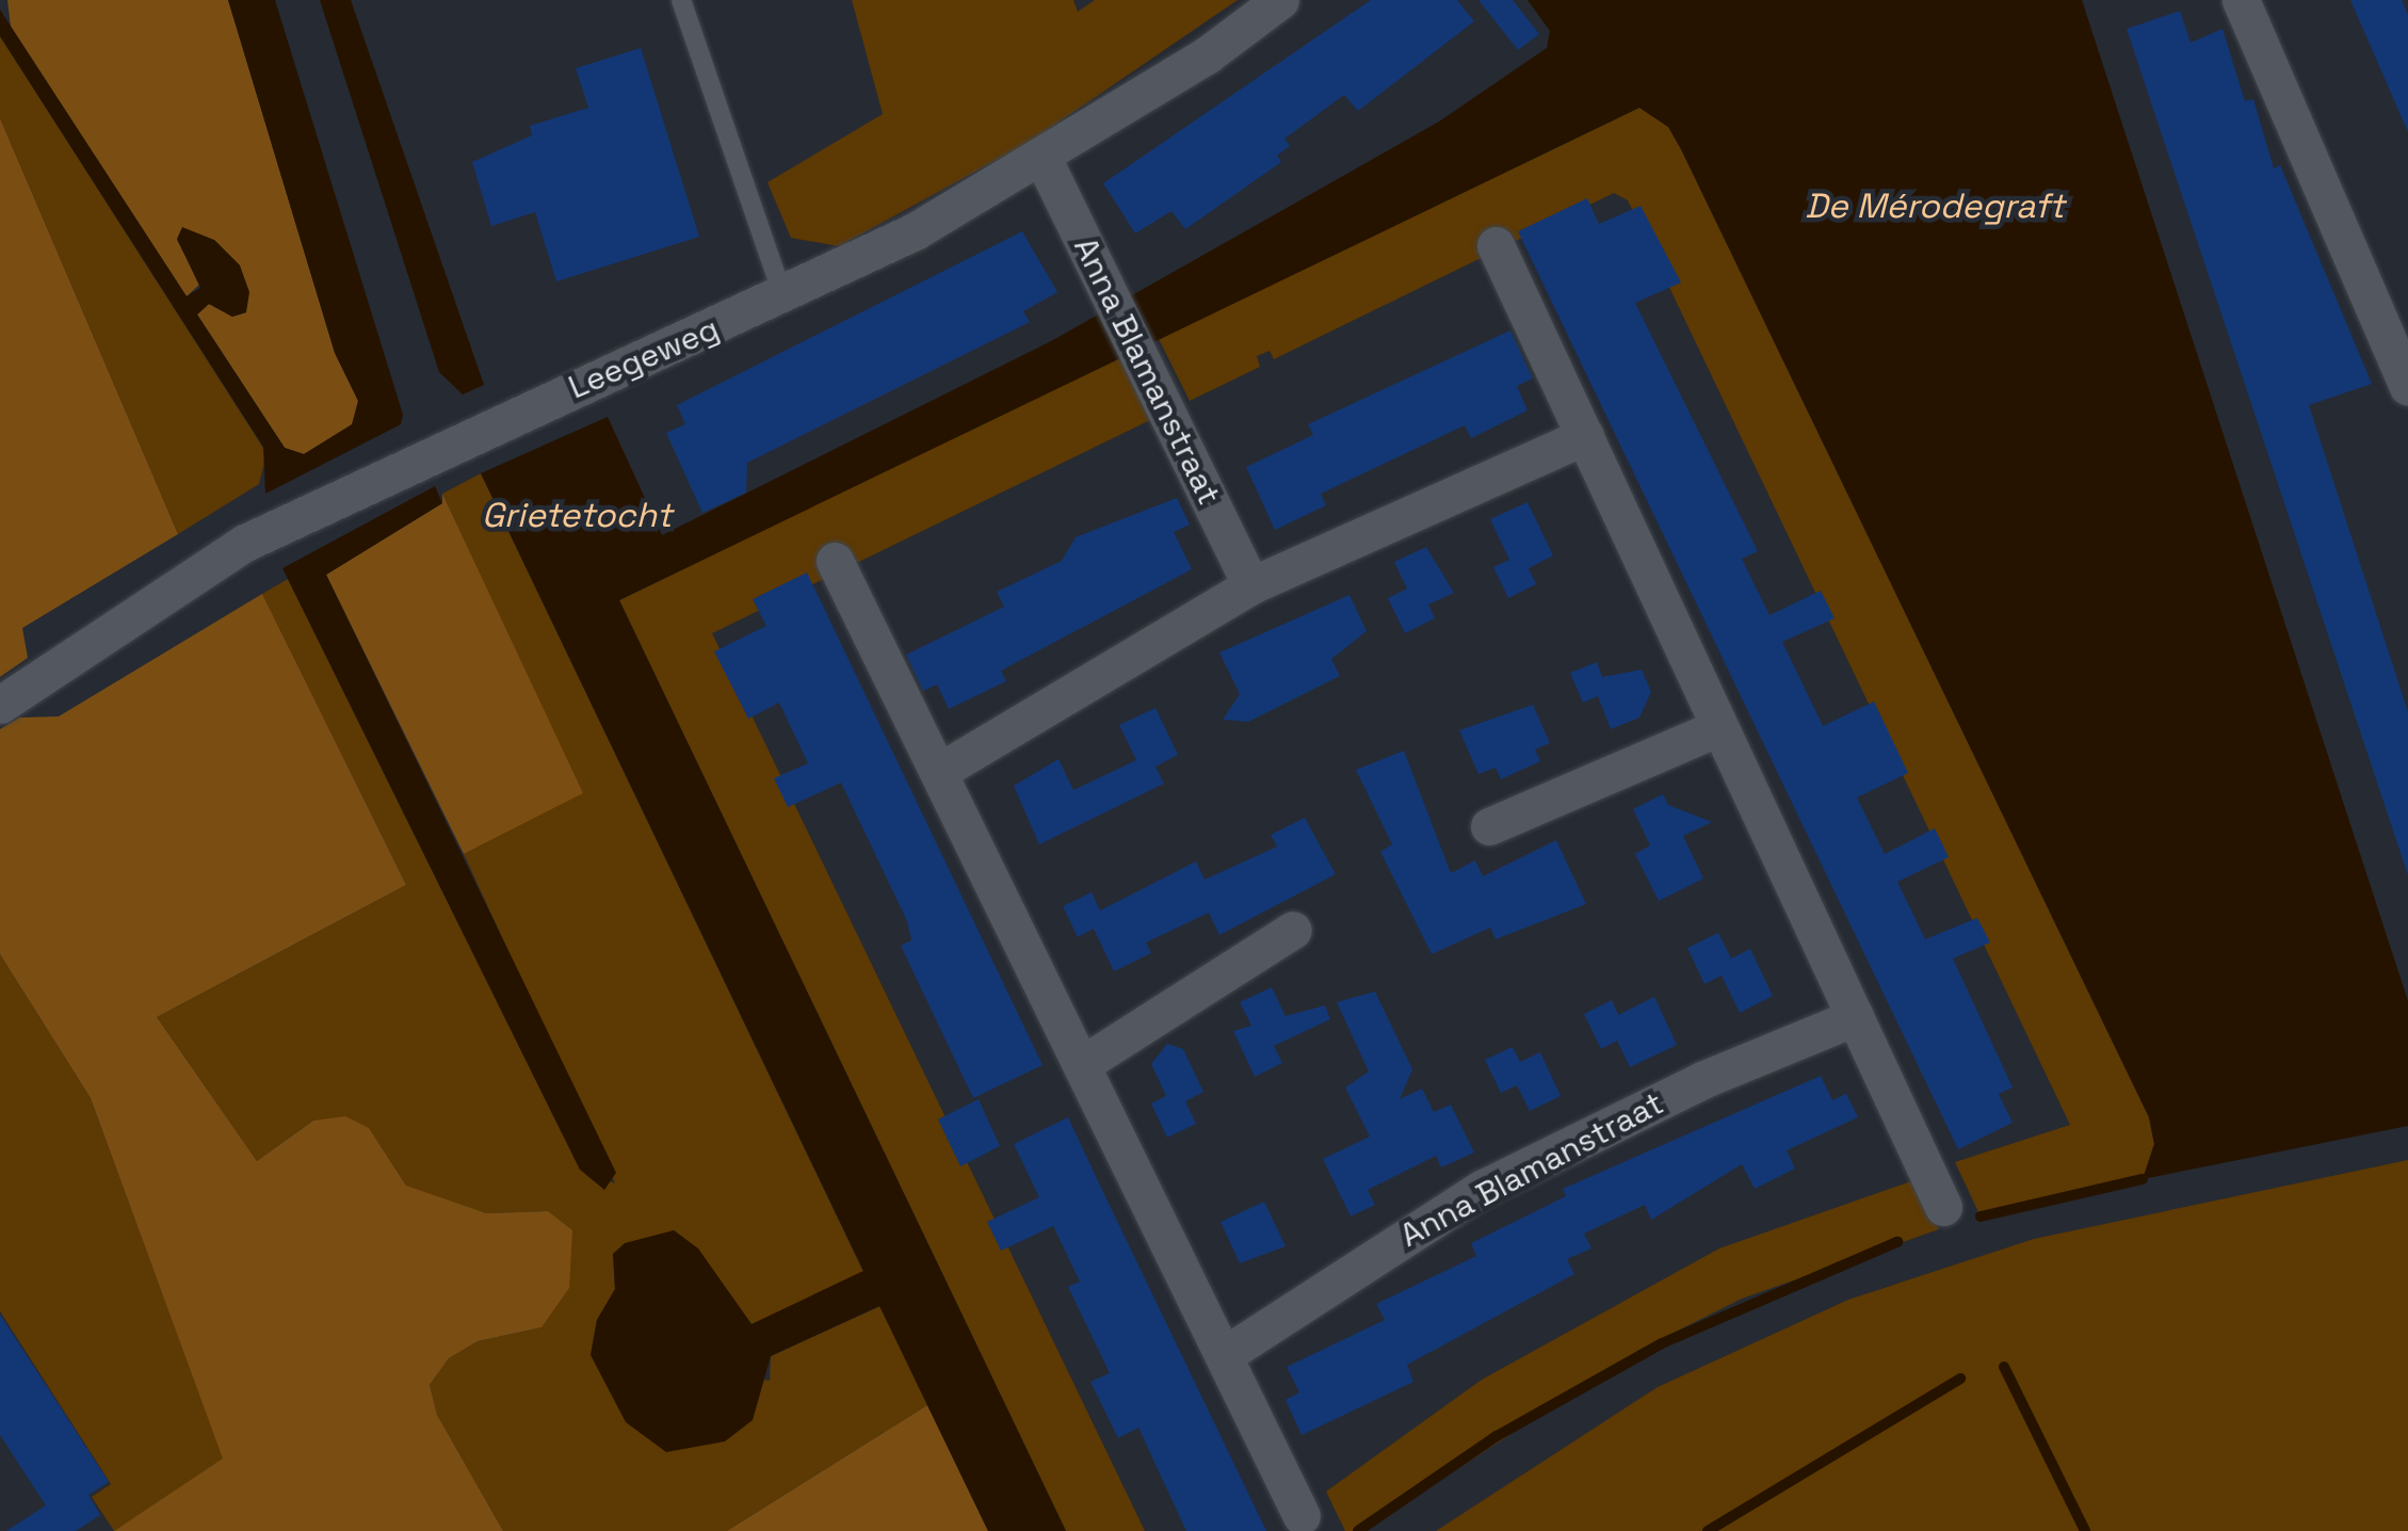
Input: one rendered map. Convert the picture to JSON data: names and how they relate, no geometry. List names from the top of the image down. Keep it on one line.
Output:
{"streets":{"street":["Leegeweg","Anna Blamanstraat"]},"crossings":[["Leegeweg","Anna Blamanstraat"]],"water":["De Mérodegraft","Grietetocht"]}
